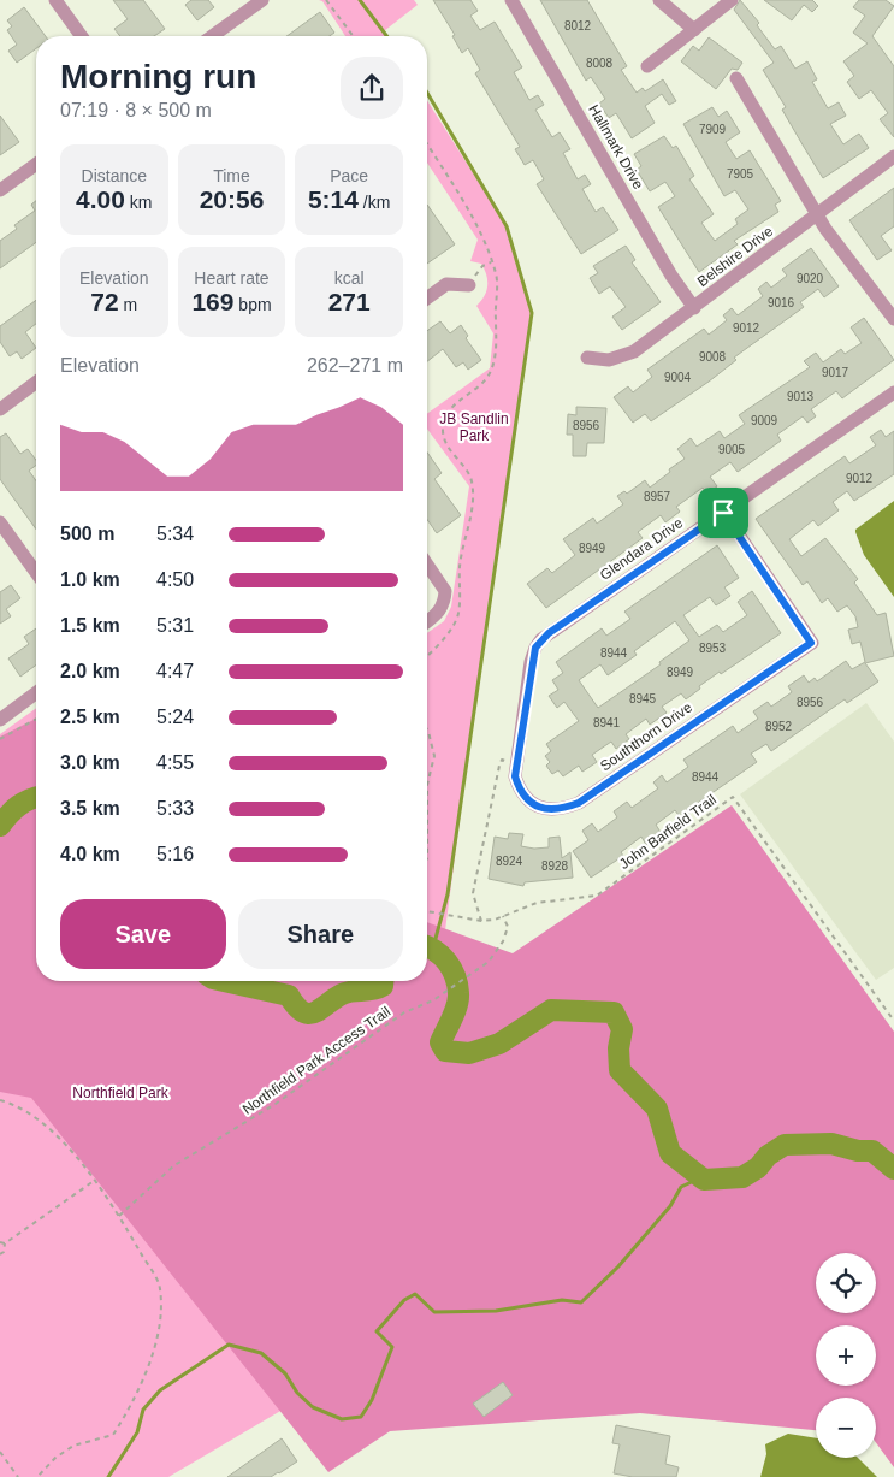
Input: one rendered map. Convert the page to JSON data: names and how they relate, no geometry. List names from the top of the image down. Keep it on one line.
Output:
{"streets":{"street":["Hallmark Drive","Belshire Drive","Glendara Drive","Souththorn Drive"],"path":["John Barfield Trail","Northfield Park Access Trail"]},"crossings":[["Hallmark Drive","Belshire Drive"],["Glendara Drive","Souththorn Drive"],["John Barfield Trail","Northfield Park Access Trail"]],"parks":["JB Sandlin Park","Northfield Park"],"house_numbers":["8012","8008","7909","7905","9020","9016","9012","9008","9017","9004","9013","9009","8956","9005","9012","8957","8949","8953","8944","8949","8945","8956","8941","8952","8944","8924","8928"],"page":{"heading":["Morning run","07:19 · 8 × 500 m"],"stats":[["Distance","4.00 km"],["Time","20:56"],["Pace","5:14 /km"],["Elevation","72 m"],["Heart rate","169 bpm"],["kcal","271"]],"chart":["Elevation","262–271 m"],"list":[{"name":"500 m","note":"5:34"},{"name":"1.0 km","note":"4:50"},{"name":"1.5 km","note":"5:31"},{"name":"2.0 km","note":"4:47"},{"name":"2.5 km","note":"5:24"},{"name":"3.0 km","note":"4:55"},{"name":"3.5 km","note":"5:33"},{"name":"4.0 km","note":"5:16"}],"buttons":["Save","Share"],"map_buttons":["+","−"]}}
